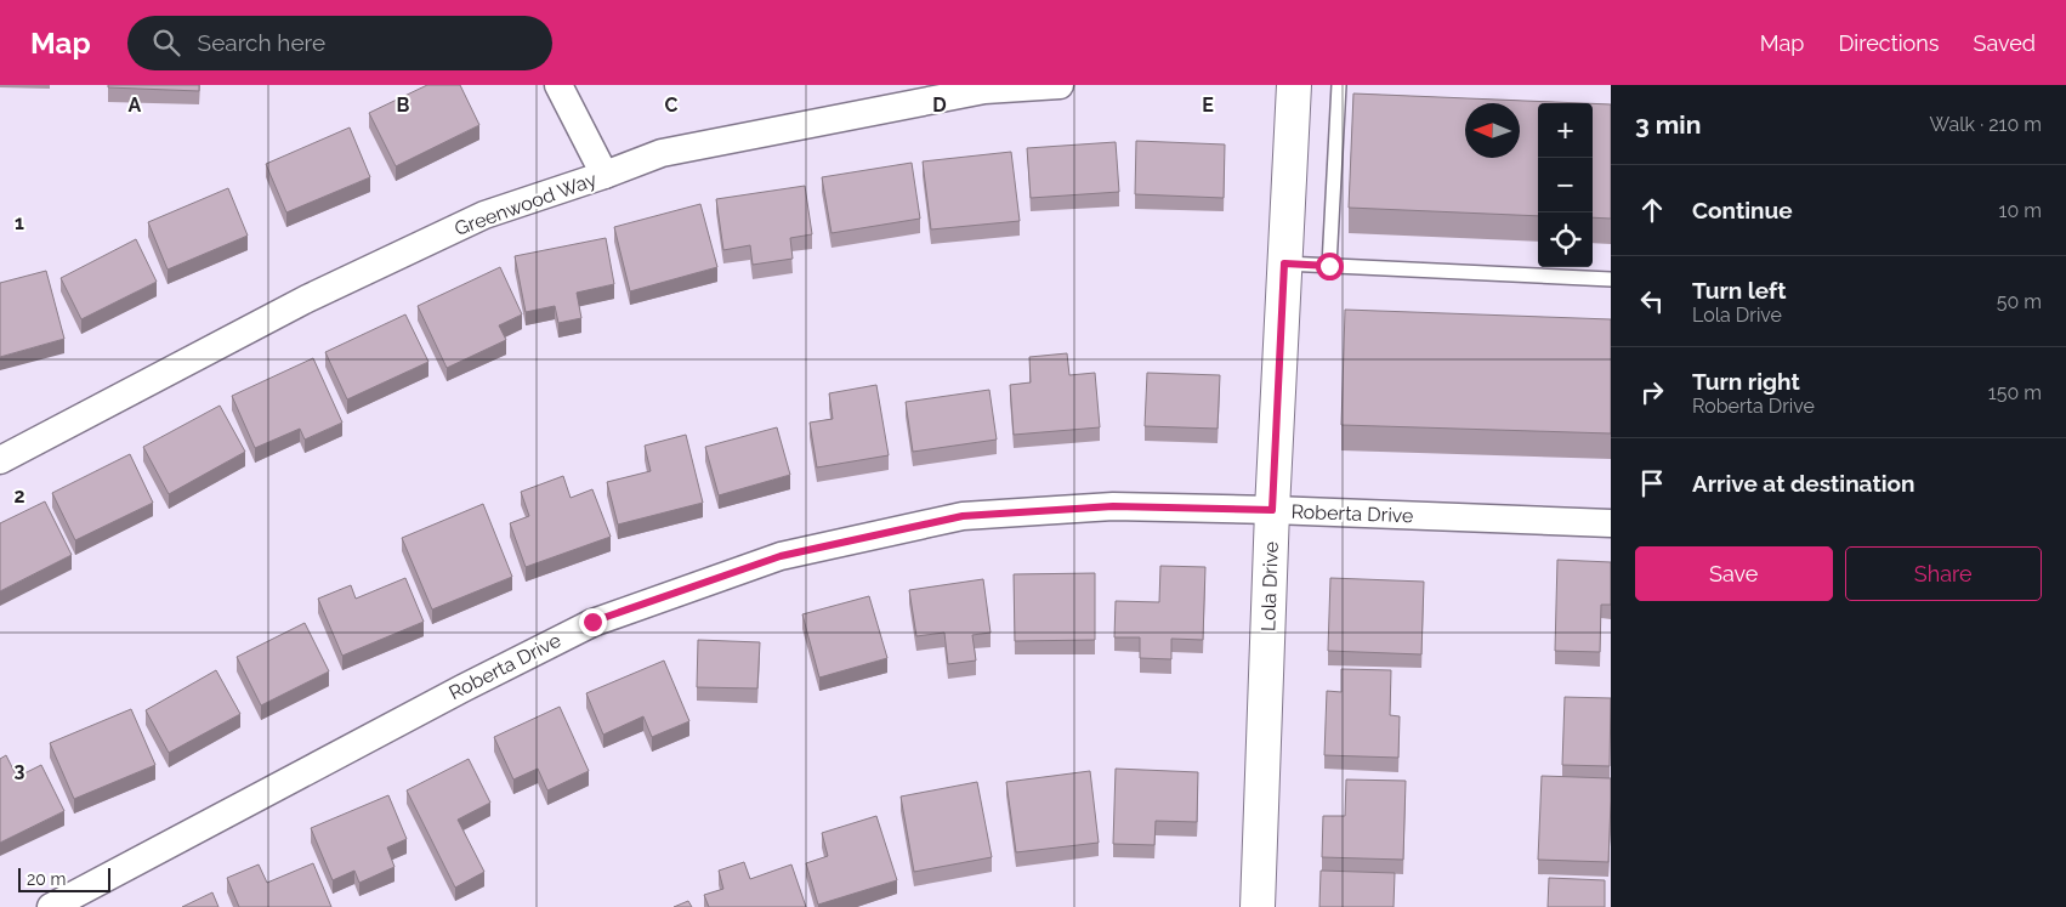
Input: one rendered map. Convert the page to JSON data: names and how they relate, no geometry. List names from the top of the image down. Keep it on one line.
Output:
{"streets":{"street":["Greenwood Way","Roberta Drive","Lola Drive"]},"crossings":[["Roberta Drive","Lola Drive"]],"scale_bar":"20 m","north":"left","page":{"header":"Map","search":"Search here","nav":["Map","Directions","Saved"],"heading":["3 min","Walk · 210 m"],"map_buttons":["+","−"],"list":[["Continue","10 m"],["Turn left","Lola Drive","50 m"],["Turn right","Roberta Drive","150 m"],"Arrive at destination"],"buttons":["Save","Share"],"scale":"20 m"},"grid":{"columns":["A","B","C","D","E"],"rows":["1","2","3"]}}
